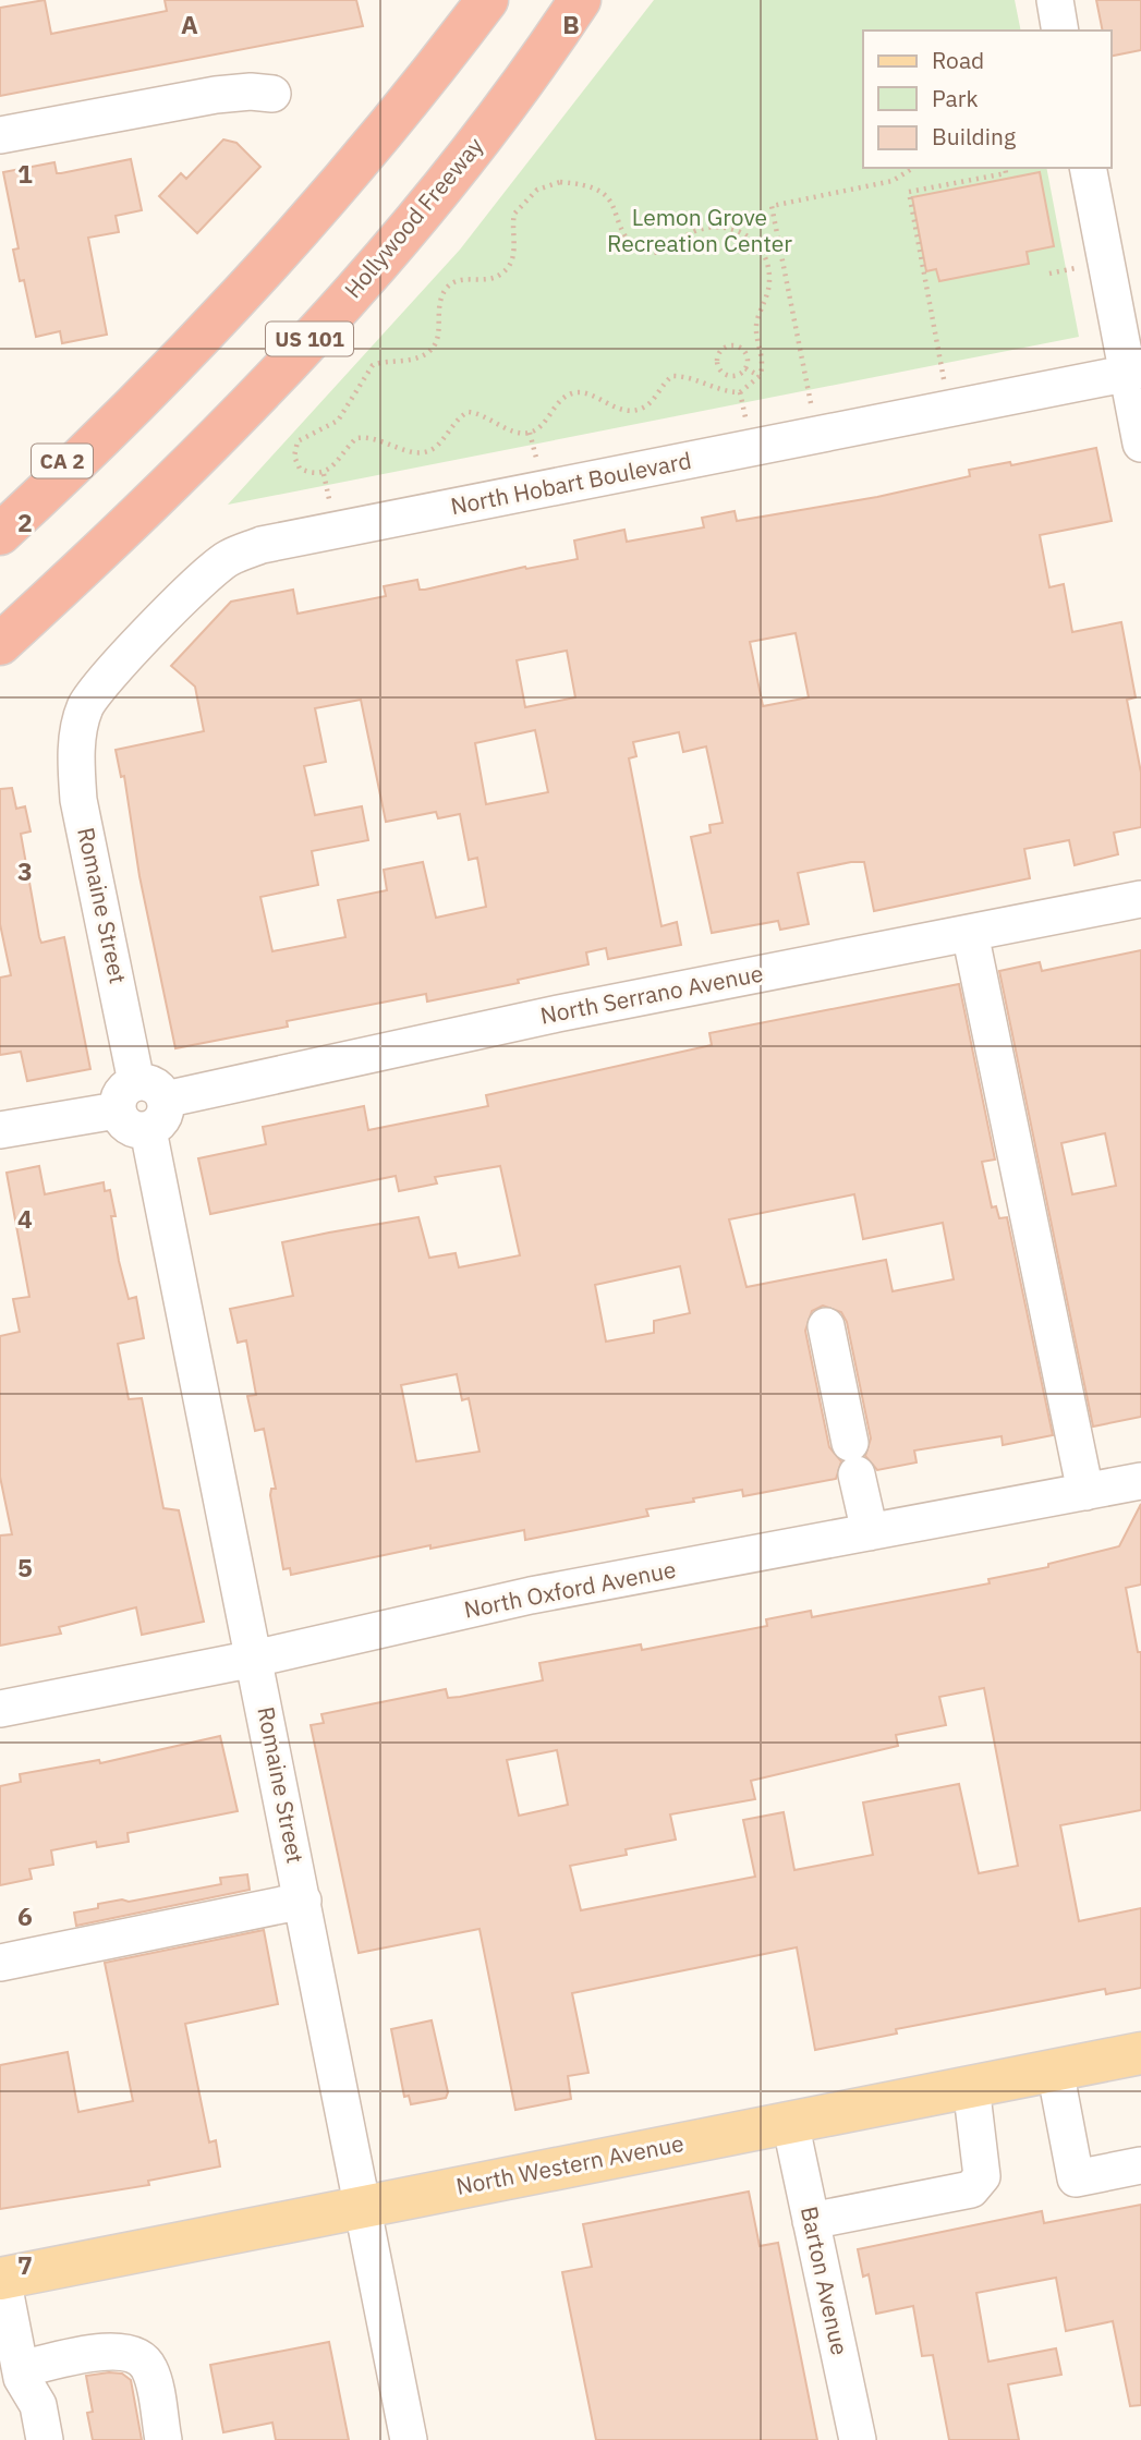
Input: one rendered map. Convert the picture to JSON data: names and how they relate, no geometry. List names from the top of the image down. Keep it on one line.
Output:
{"streets":{"highway":["Hollywood Freeway","US 101","CA 2"],"main road":["North Western Avenue"],"street":["North Hobart Boulevard","Romaine Street","North Serrano Avenue","North Oxford Avenue","Barton Avenue"]},"crossings":[["North Hobart Boulevard","Romaine Street"],["Romaine Street","North Serrano Avenue"],["Romaine Street","North Oxford Avenue"],["Romaine Street","North Western Avenue"],["North Western Avenue","Barton Avenue"]],"parks":["Lemon Grove Recreation Center"],"legend":["Road","Park","Building"],"grid":{"columns":["A","B"],"rows":["1","2","3","4","5","6","7"]}}
